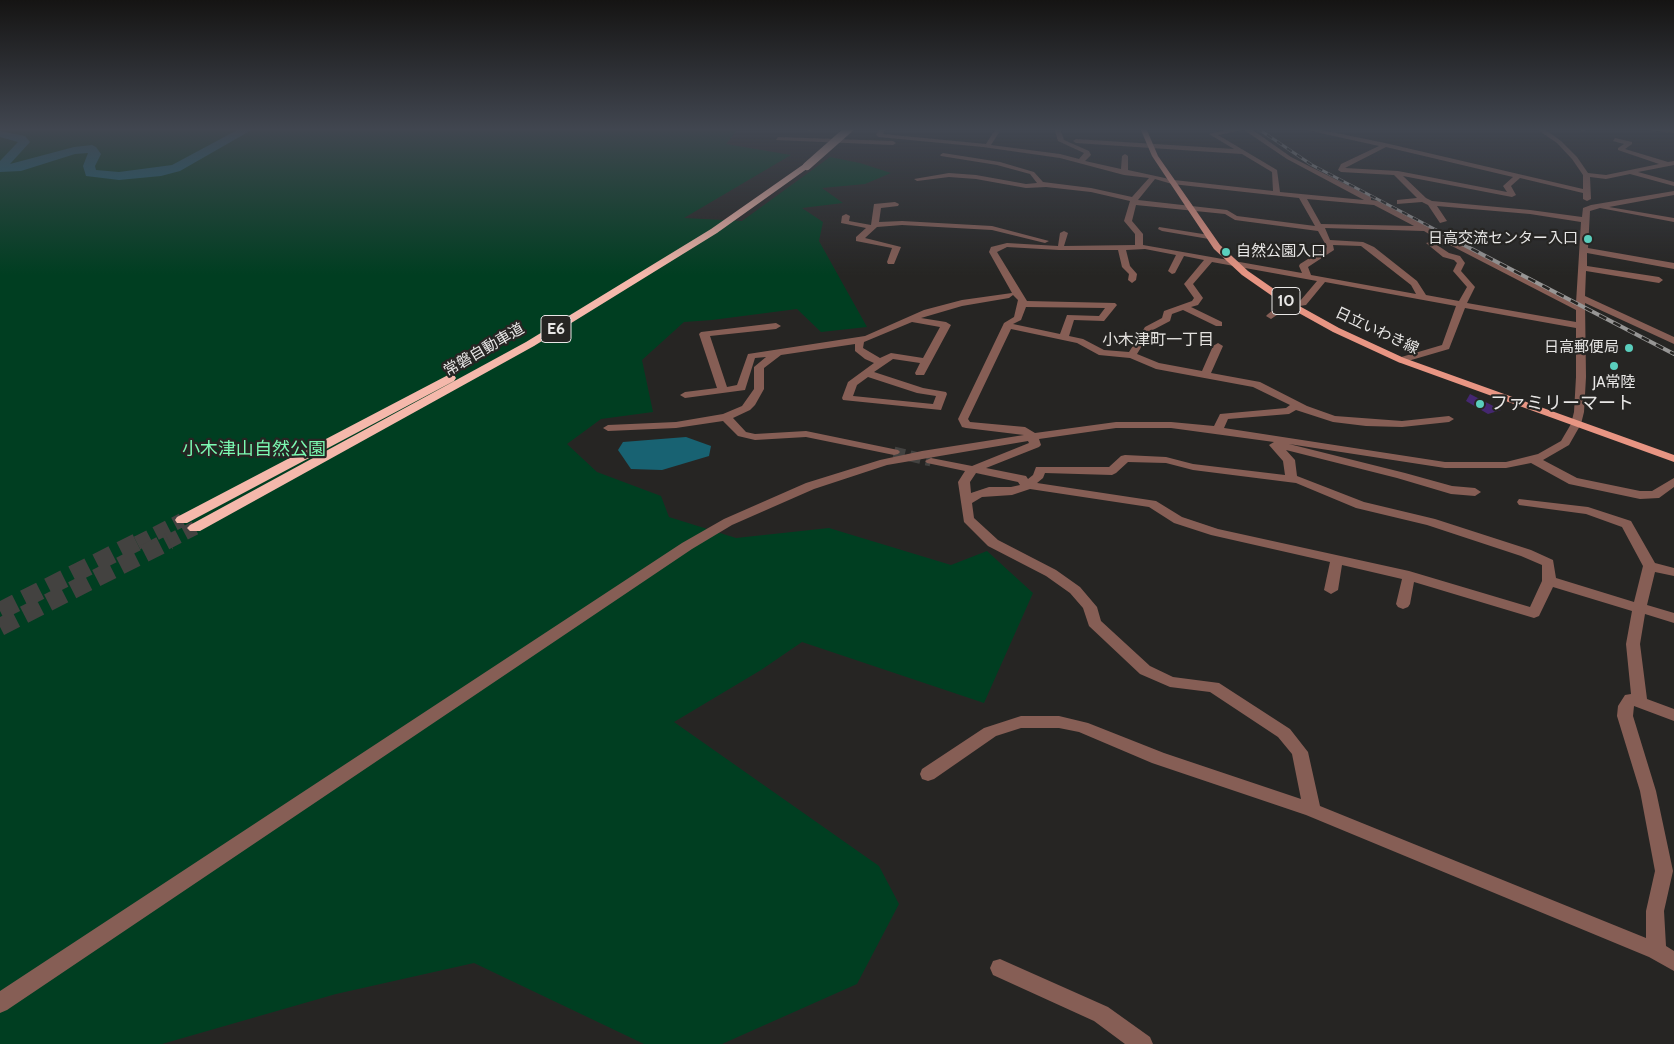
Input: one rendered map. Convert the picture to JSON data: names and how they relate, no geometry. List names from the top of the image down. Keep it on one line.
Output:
{"streets":{"highway":["E6","常磐自動車道"],"main road":["10","日立いわき線"]},"districts":["小木津町一丁目"],"parks":["小木津山自然公園"],"places":["日高交流センター入口","自然公園入口","日高郵便局","JA常陸","ファミリーマート"]}
